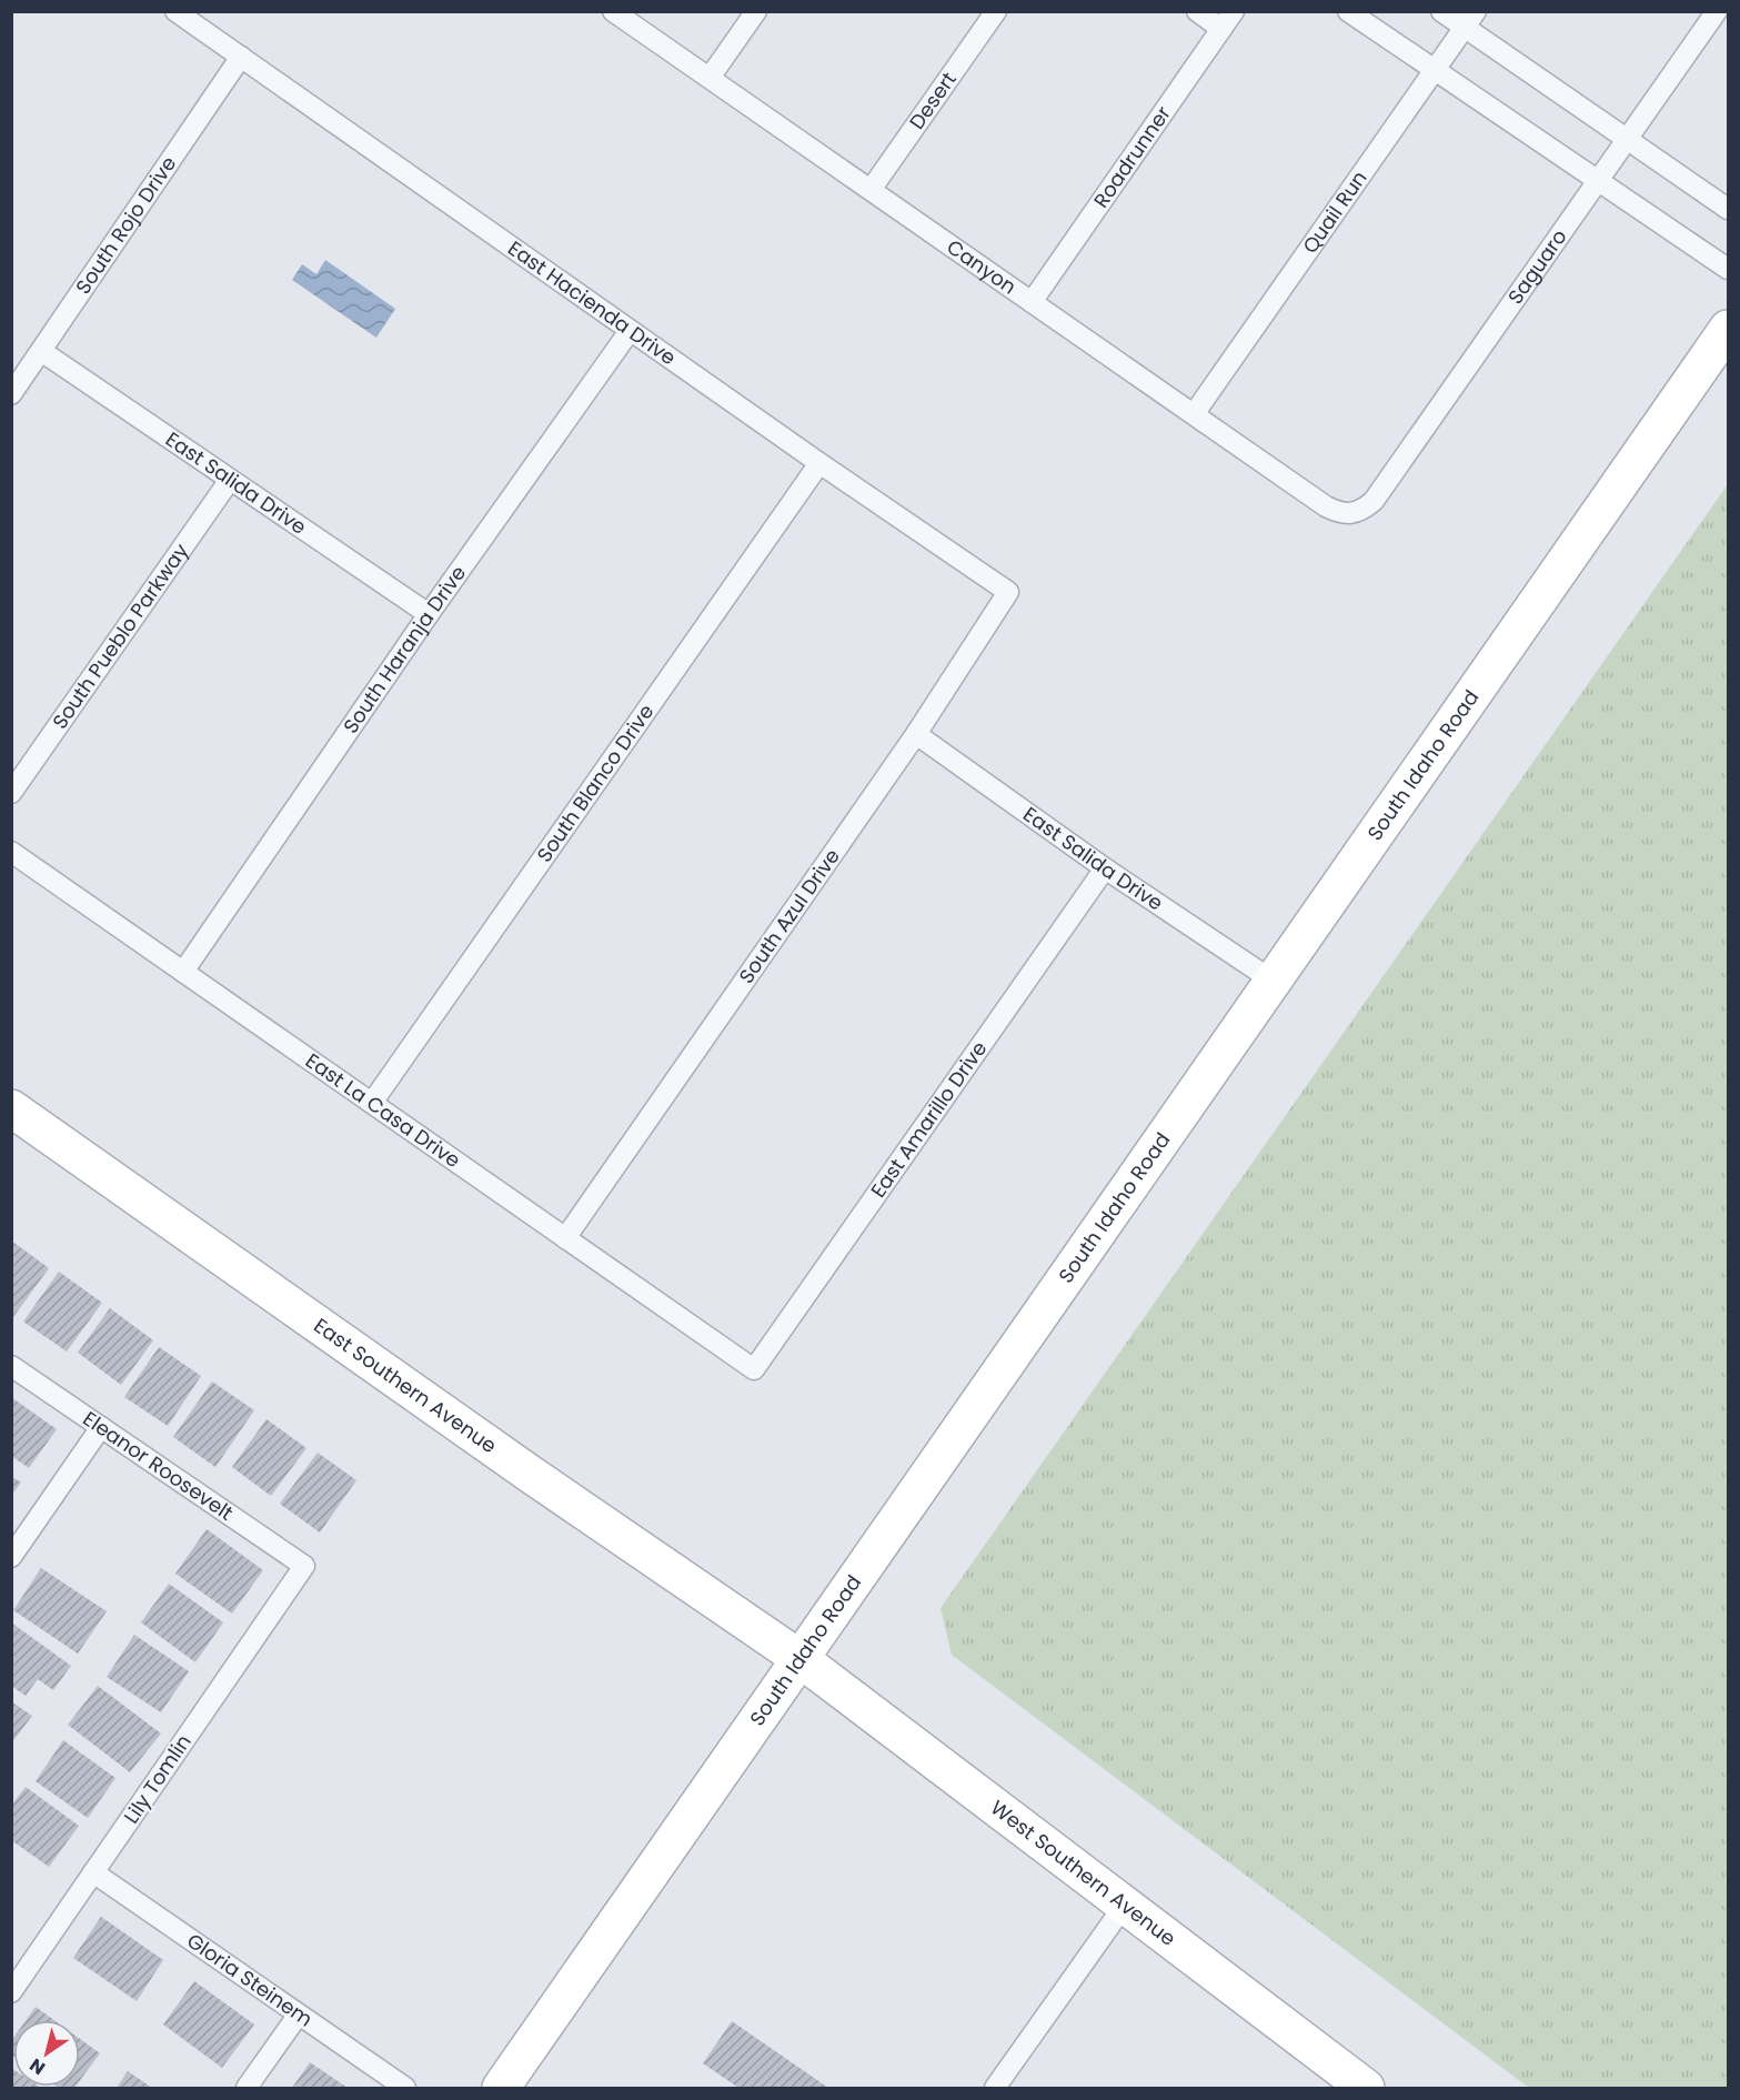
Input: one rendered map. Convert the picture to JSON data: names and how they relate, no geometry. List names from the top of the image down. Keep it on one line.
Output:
{"streets":{"main road":["South Idaho Road","East Southern Avenue","West Southern Avenue"],"lane":["Desert","Roadrunner","Quail Run","South Rojo Drive","Canyon","Saguaro","East Hacienda Drive","East Salida Drive","South Pueblo Parkway","South Haranja Drive","South Blanco Drive","South Azul Drive","East La Casa Drive","East Amarillo Drive","Eleanor Roosevelt","Lily Tomlin","Gloria Steinem"]},"crossings":[["Desert","Canyon"],["Roadrunner","Canyon"],["Quail Run","Canyon"],["South Rojo Drive","East Hacienda Drive"],["South Rojo Drive","East Salida Drive"],["Canyon","Saguaro"],["East Hacienda Drive","South Haranja Drive"],["East Hacienda Drive","South Blanco Drive"],["East Hacienda Drive","South Azul Drive"],["East Salida Drive","South Pueblo Parkway"],["East Salida Drive","South Haranja Drive"],["East Salida Drive","South Idaho Road"],["East Salida Drive","South Azul Drive"],["East Salida Drive","East Amarillo Drive"],["South Haranja Drive","East La Casa Drive"],["South Idaho Road","East Southern Avenue"],["South Idaho Road","West Southern Avenue"],["South Blanco Drive","East La Casa Drive"],["South Azul Drive","East La Casa Drive"],["East La Casa Drive","East Amarillo Drive"],["East Southern Avenue","West Southern Avenue"],["Eleanor Roosevelt","Lily Tomlin"],["Lily Tomlin","Gloria Steinem"]],"north":"bottom left"}
